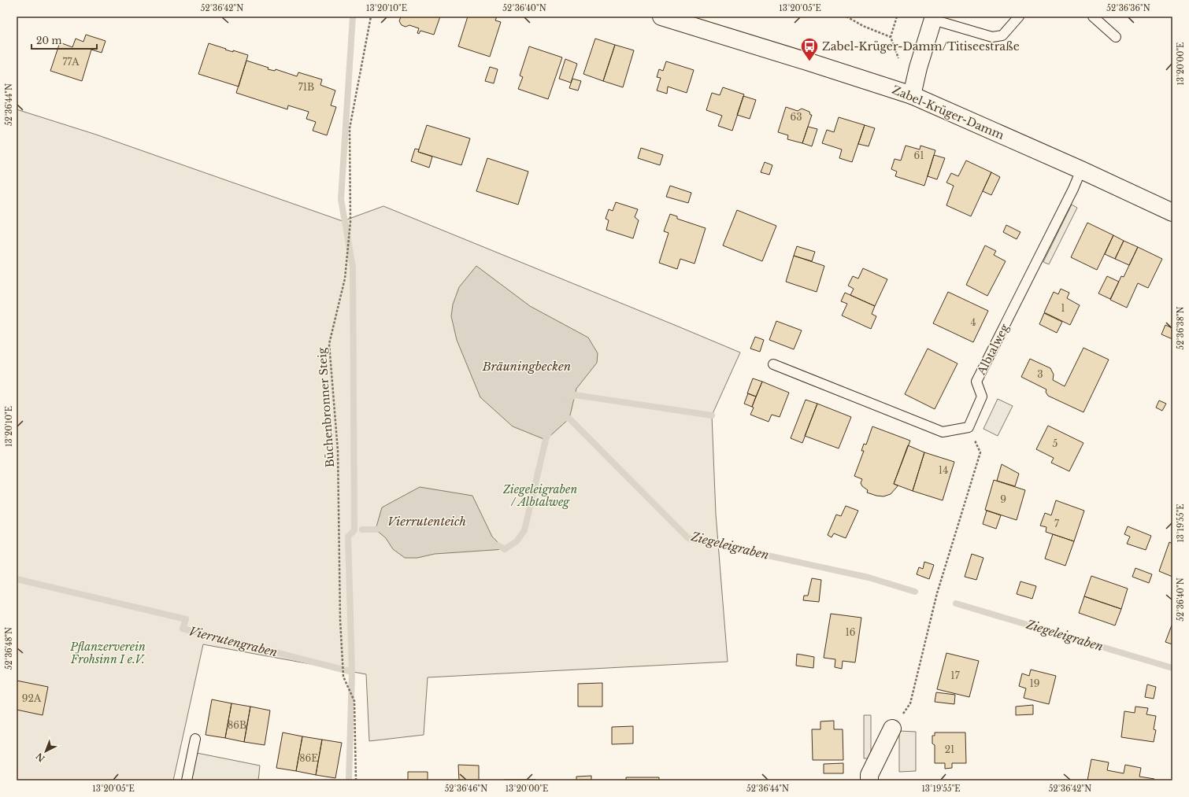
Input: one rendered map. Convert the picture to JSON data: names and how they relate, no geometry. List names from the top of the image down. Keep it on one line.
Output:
{"streets":{"street":["Zabel-Krüger-Damm"],"lane":["Albtalweg"],"path":["Büchenbronner Steig"]},"crossings":[["Zabel-Krüger-Damm","Albtalweg"]],"water":["Bräuningbecken","Vierrutenteich","Ziegeleigraben","Vierrutengraben"],"parks":["Ziegeleigraben / Albtalweg","Pflanzerverein Frohsinn I e.V."],"places":{"bus stop":["Zabel-Krüger-Damm/Titiseestraße"]},"house_numbers":["77A","71B","63","61","1","4","3","5","14","9","7","16","17","19","92A","86B","21","86E"],"scale_bar":"20 m","north":"bottom left","coordinates":["52°36'42\"N","13°20'10\"E","52°36'40\"N","13°20'05\"E","52°36'36\"N","13°20'00\"E","52°36'44\"N","52°36'38\"N","13°19'55\"E","52°36'48\"N","52°36'46\"N"]}
